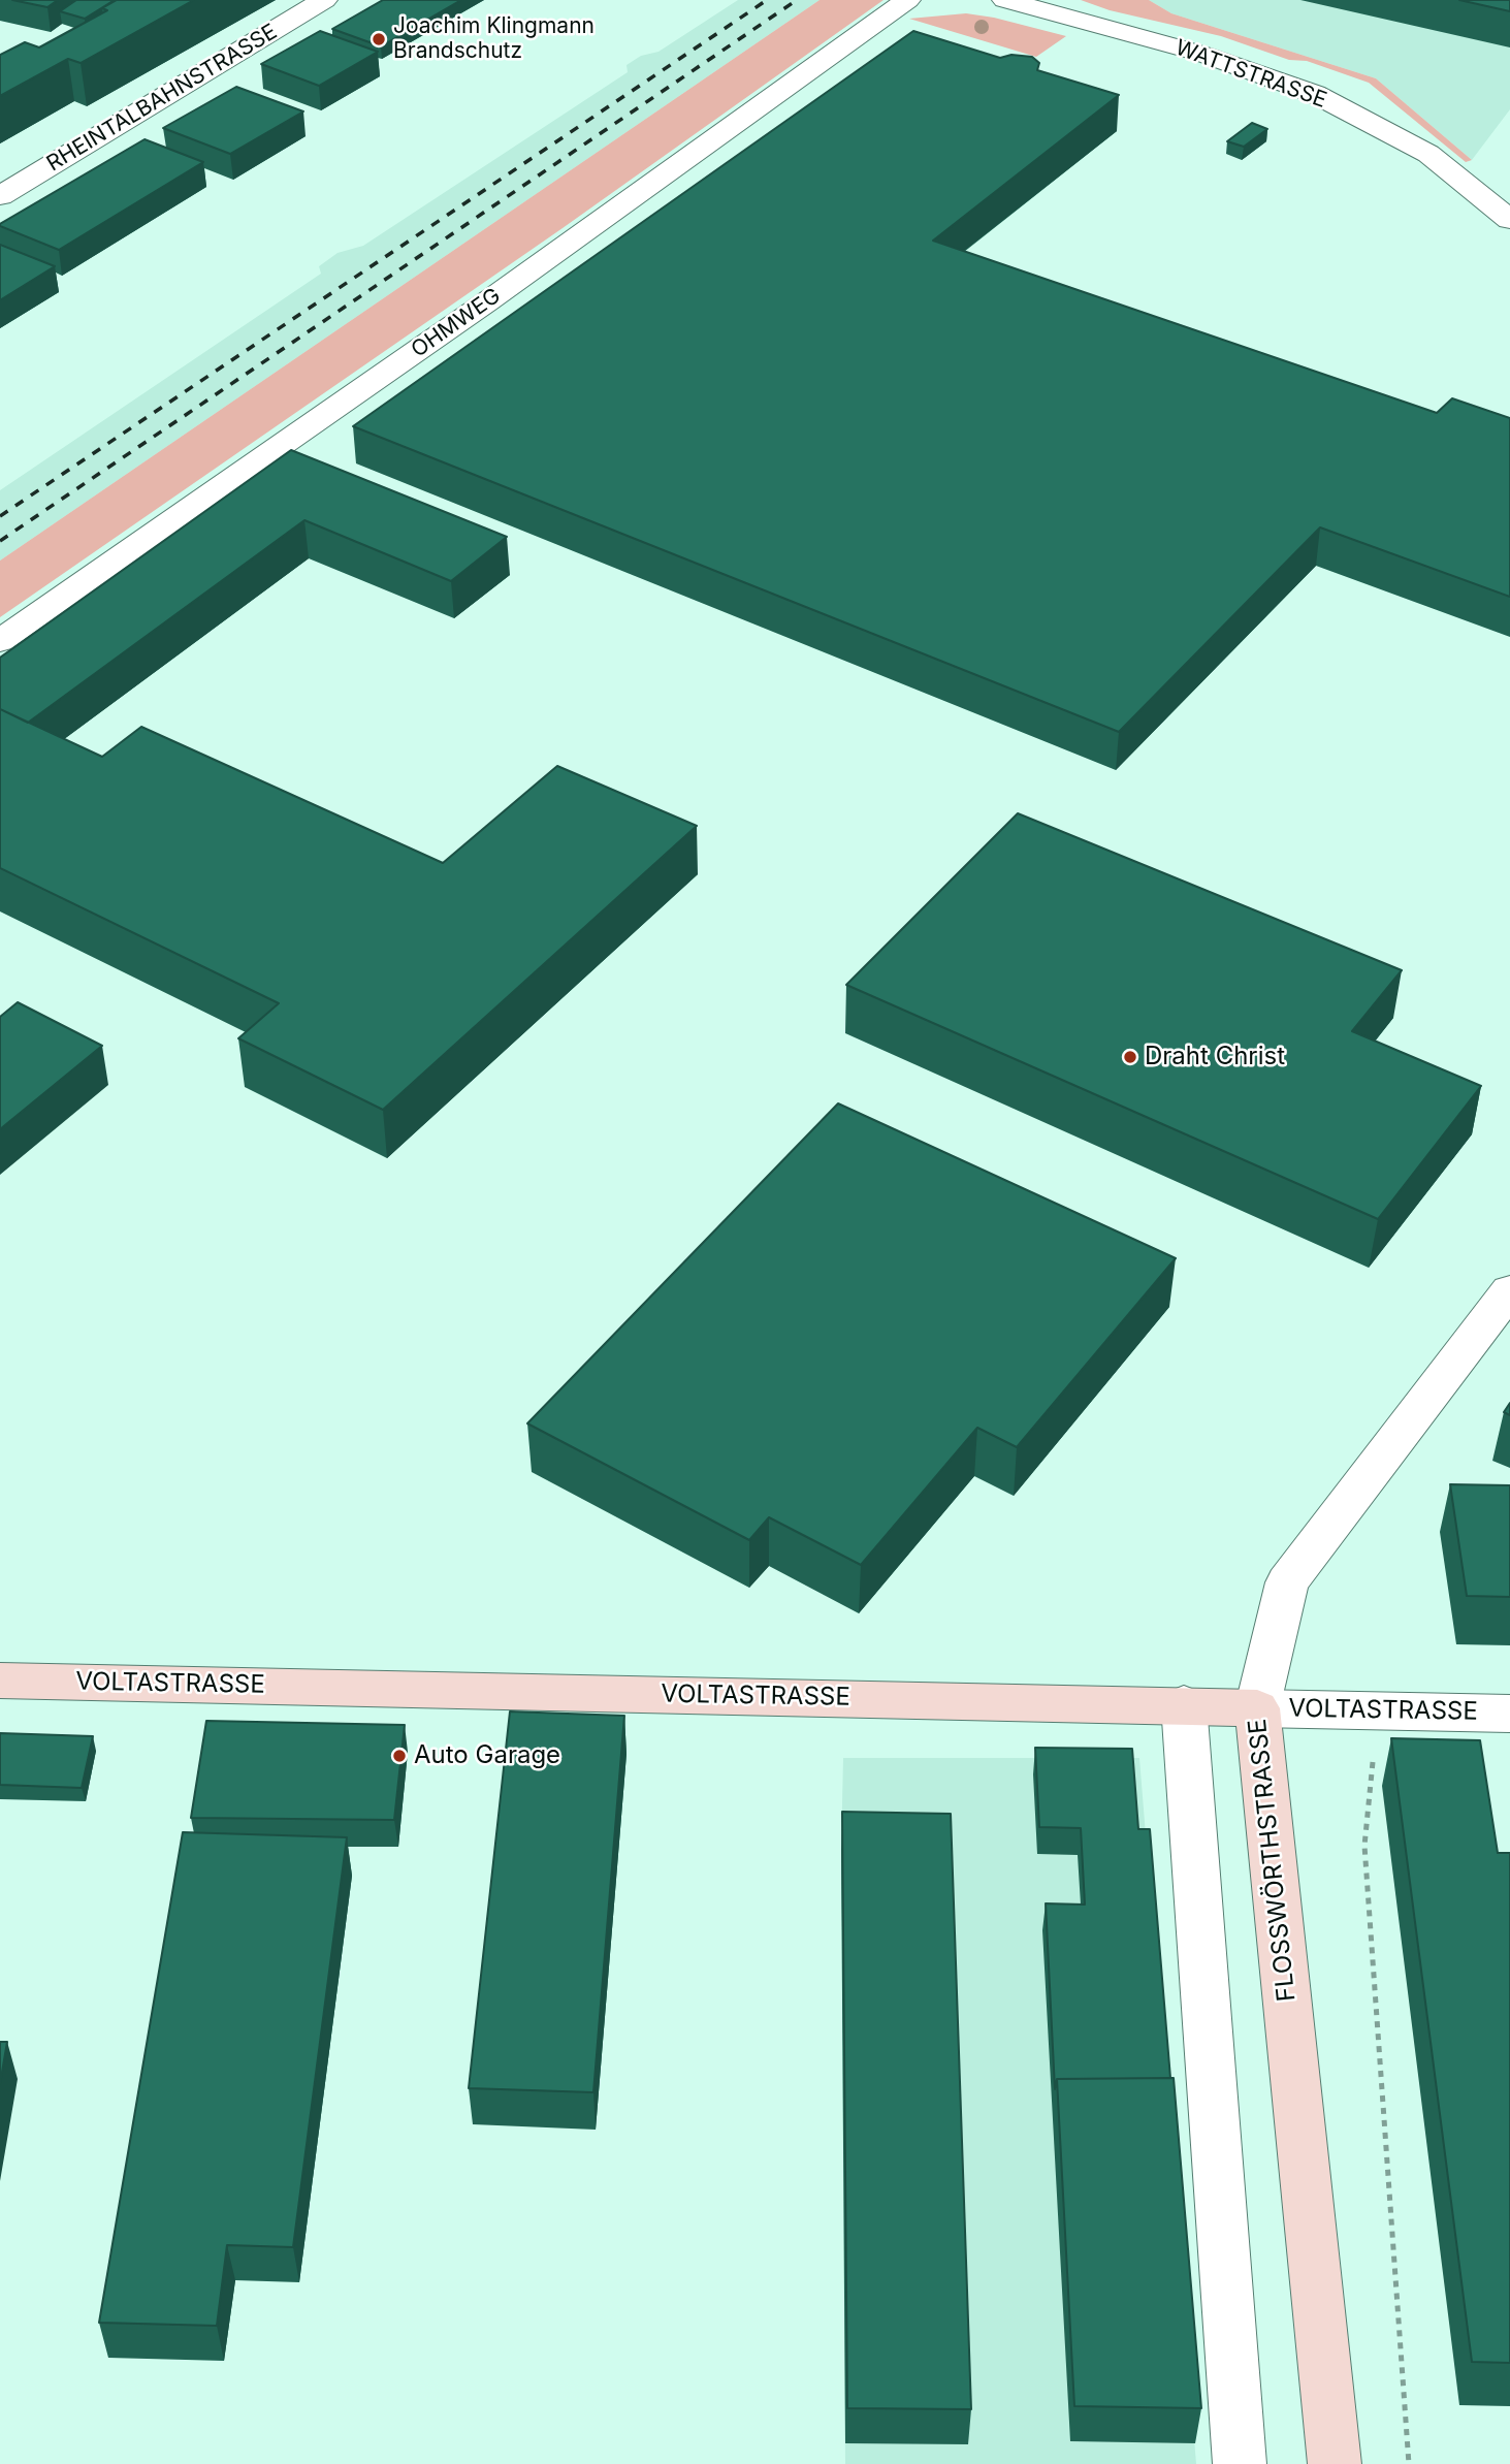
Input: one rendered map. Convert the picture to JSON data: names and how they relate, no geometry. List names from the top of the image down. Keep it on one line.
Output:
{"streets":{"main road":["VOLTASTRASSE","FLOSSWÖRTHSTRASSE"],"street":["WATTSTRASSE","RHEINTALBAHNSTRASSE","OHMWEG"]},"crossings":[["VOLTASTRASSE","FLOSSWÖRTHSTRASSE"]],"places":["Joachim Klingmann Brandschutz","Draht Christ","Auto Garage"]}
